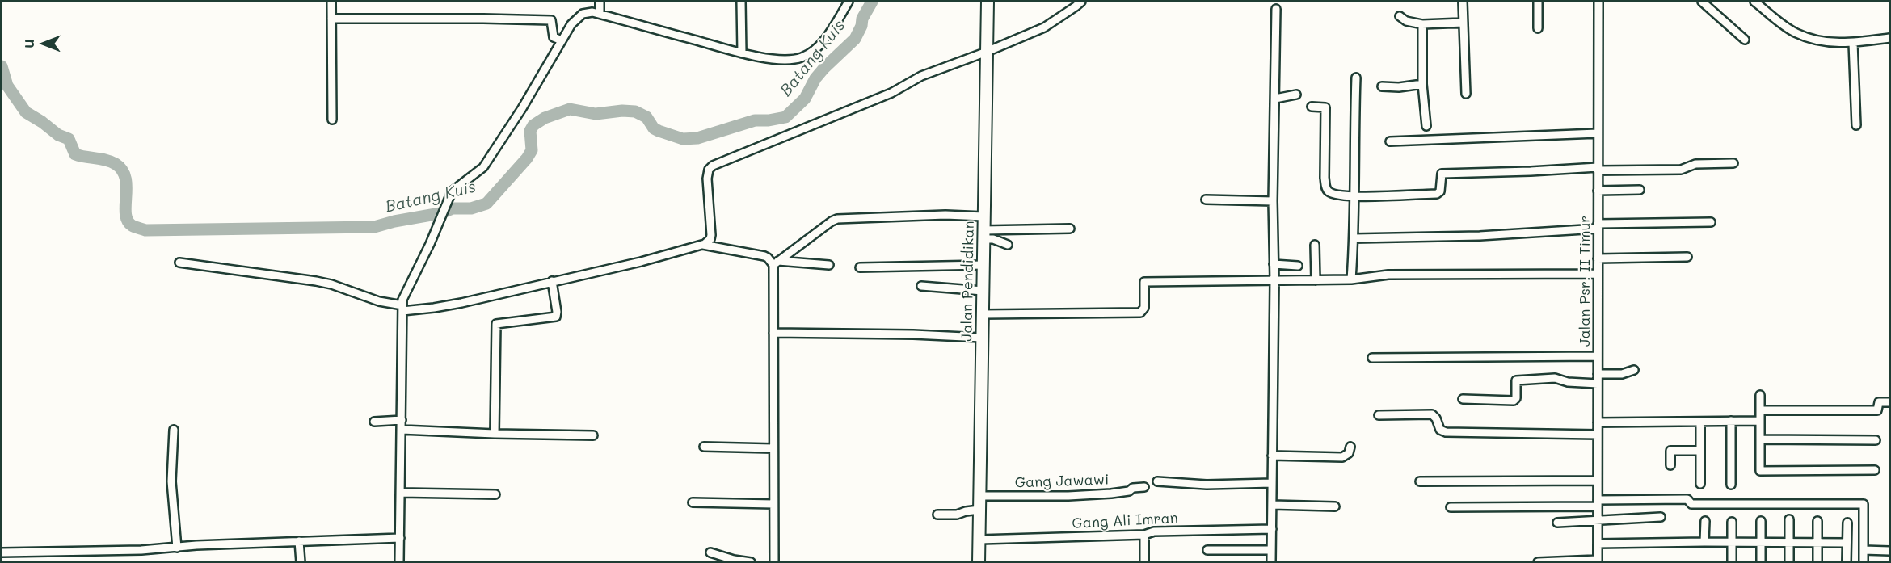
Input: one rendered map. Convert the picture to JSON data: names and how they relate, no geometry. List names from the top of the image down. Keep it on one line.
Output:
{"streets":{"main road":["Jalan Pendidikan"],"street":["Jalan Psr. II Timur","Gang Jawawi","Gang Ali Imran"]},"crossings":[["Jalan Pendidikan","Gang Jawawi"],["Jalan Pendidikan","Gang Ali Imran"]],"water":["Batang Kuis"],"north":"left"}
